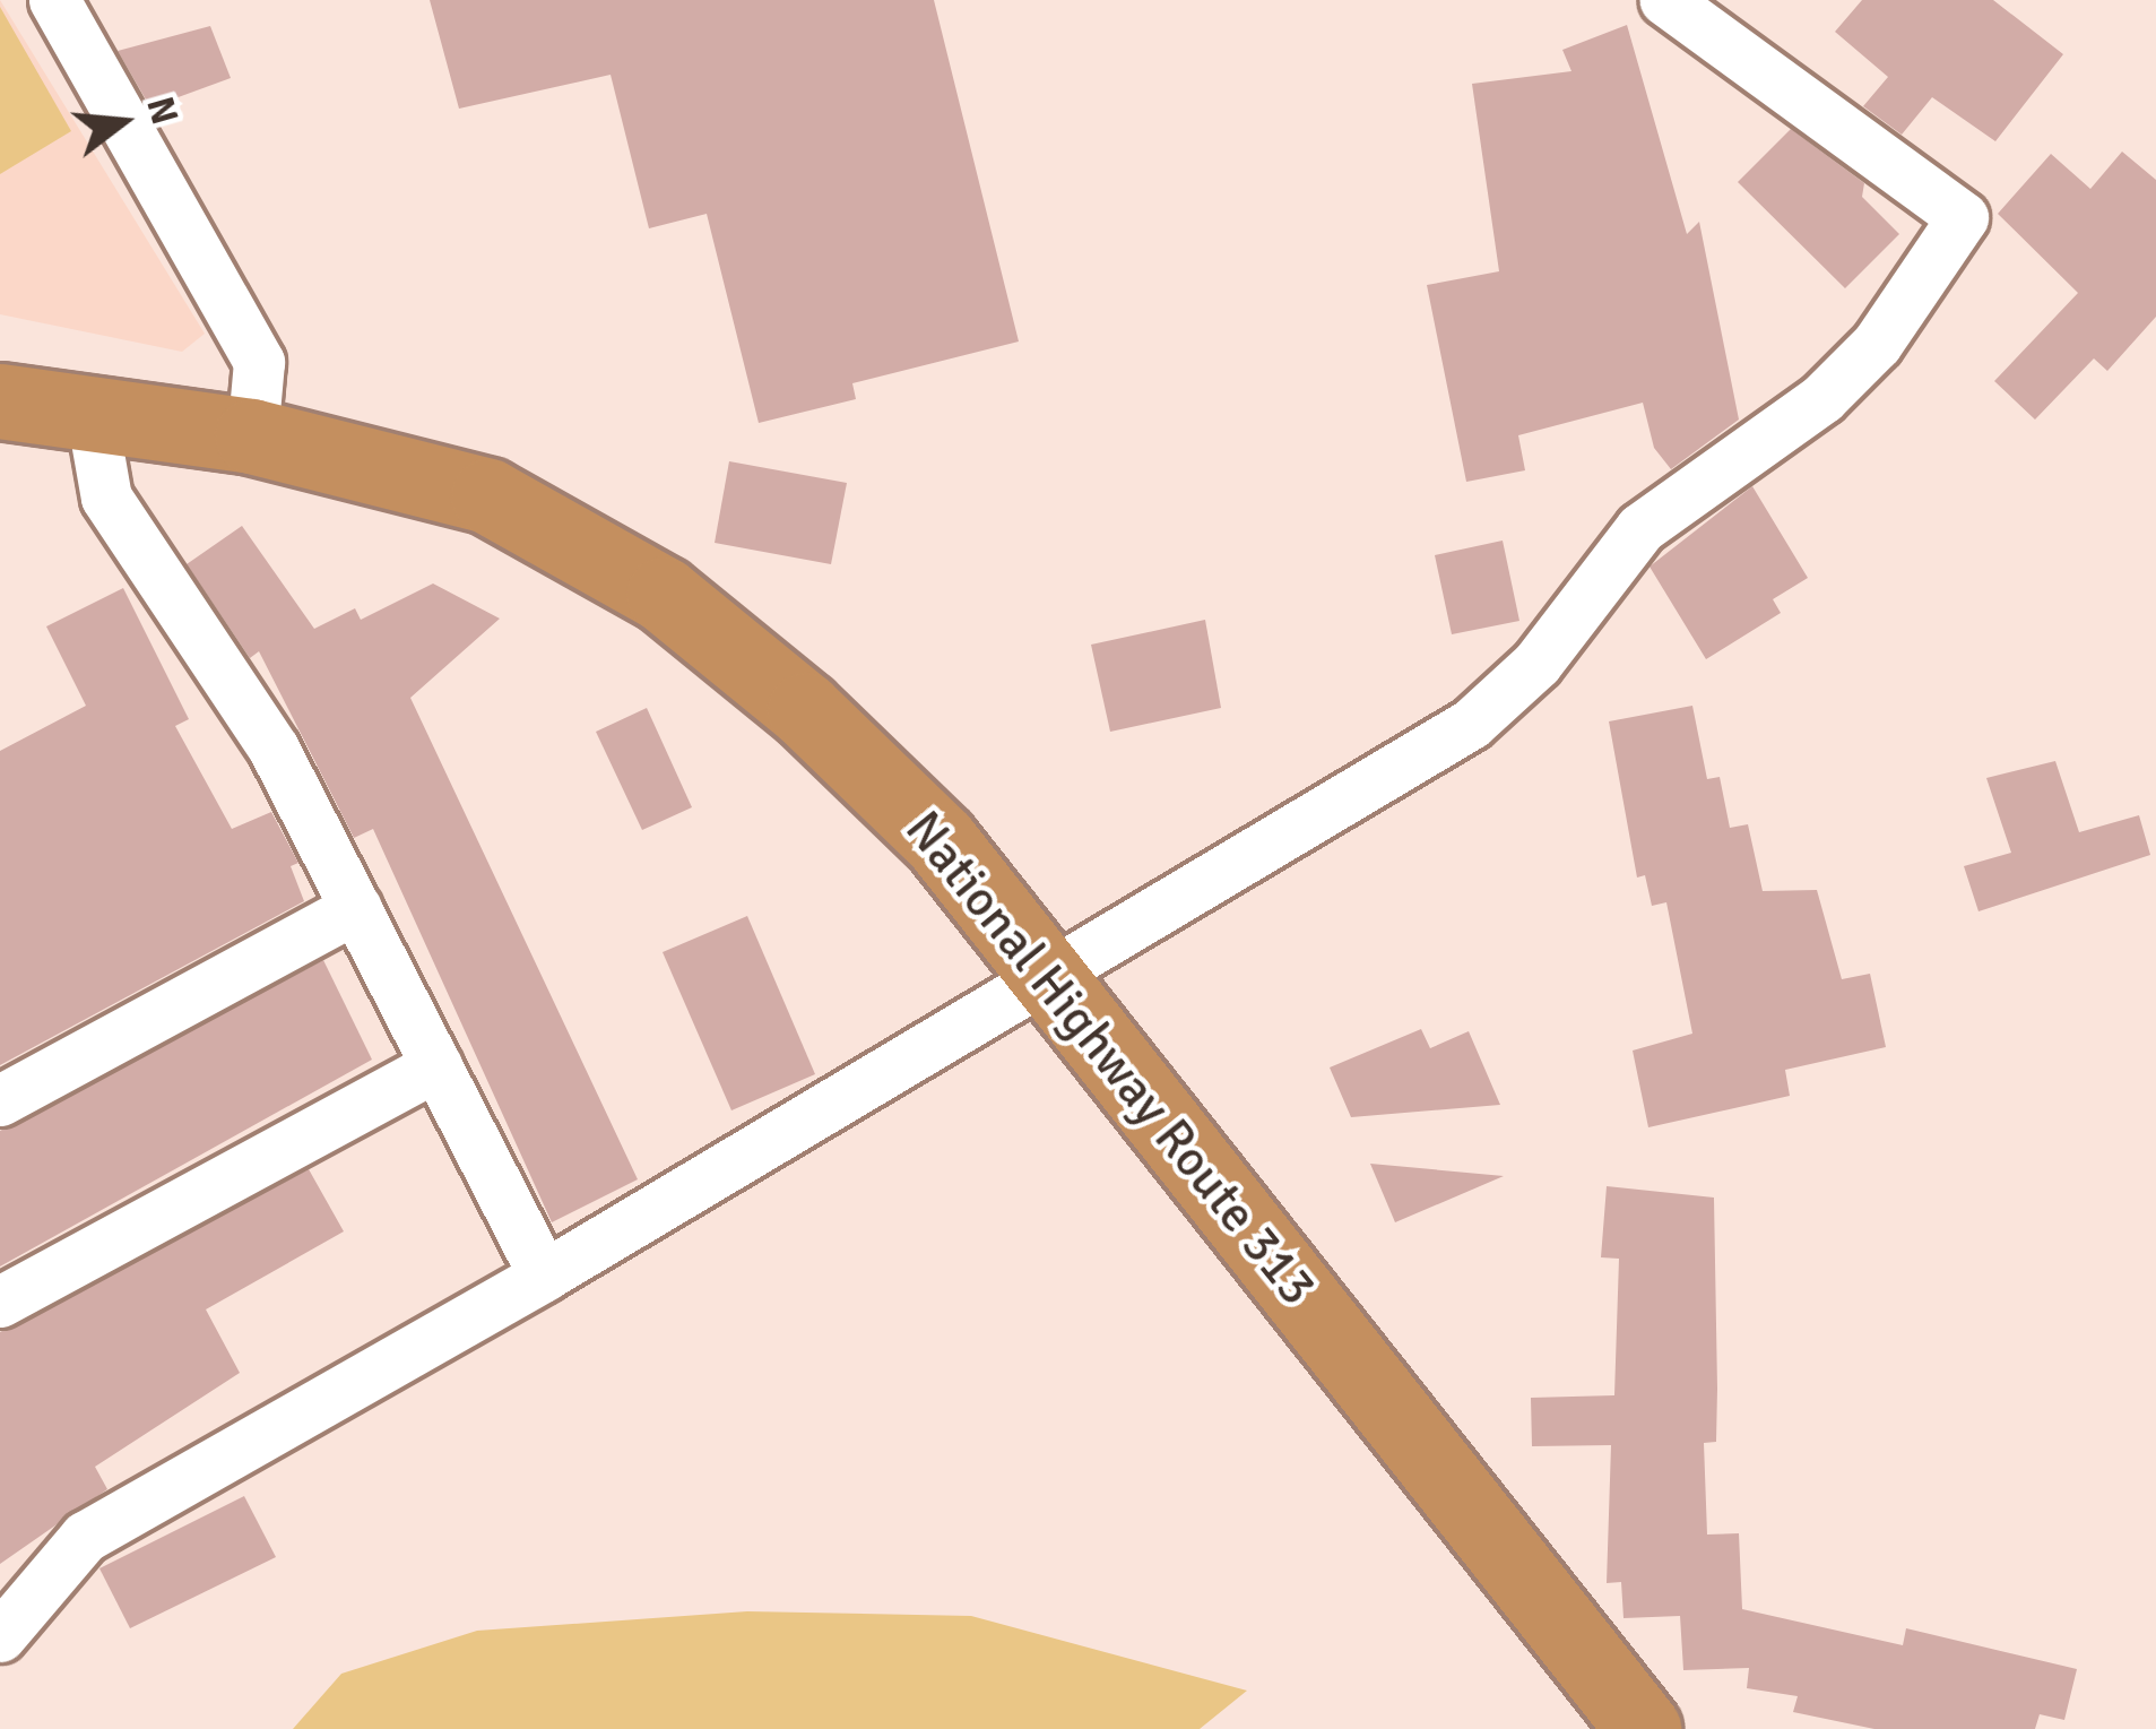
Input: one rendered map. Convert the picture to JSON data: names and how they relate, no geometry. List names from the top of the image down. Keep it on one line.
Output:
{"streets":{"highway":["National Highway Route 313"]},"north":"right"}
